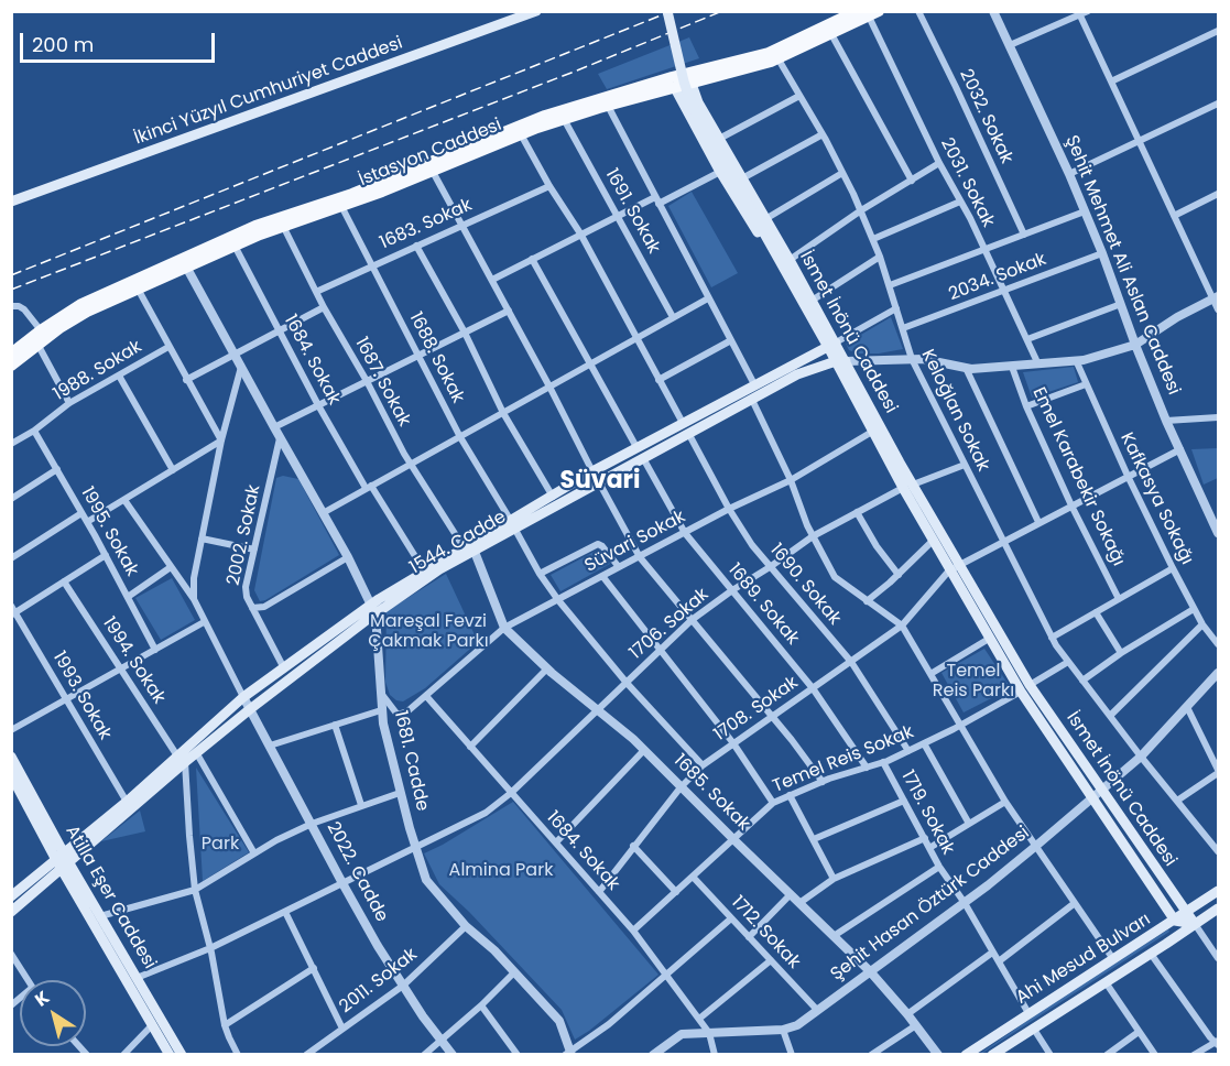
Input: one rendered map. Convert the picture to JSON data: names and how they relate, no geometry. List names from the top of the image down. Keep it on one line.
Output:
{"streets":{"main road":["İkinci Yüzyıl Cumhuriyet Caddesi","İstasyon Caddesi","İsmet İnönü Caddesi","1544. Cadde","Atilla Eşer Caddesi","Ahi Mesud Bulvarı"],"street":["2032. Sokak","2031. Sokak","1691. Sokak","1683. Sokak","Şehit Mehmet Ali Aslan Caddesi","2034. Sokak","1688. Sokak","1684. Sokak","1988. Sokak","1687. Sokak","Keloğlan Sokak","Emel Karabekir Sokağı","Kafkasya Sokağı","1995. Sokak","2002. Sokak","Süvari Sokak","1690. Sokak","1689. Sokak","1706. Sokak","1994. Sokak","1993. Sokak","1708. Sokak","Temel Reis Sokak","1681. Cadde","1685. Sokak","1719. Sokak","2022. Cadde","Şehit Hasan Öztürk Caddesi","1712. Sokak","2011. Sokak"]},"crossings":[["İstasyon Caddesi","2031. Sokak"],["İstasyon Caddesi","1691. Sokak"],["İstasyon Caddesi","İsmet İnönü Caddesi"],["İstasyon Caddesi","1688. Sokak"],["İstasyon Caddesi","1684. Sokak"],["İstasyon Caddesi","1687. Sokak"],["İstasyon Caddesi","Keloğlan Sokak"],["İstasyon Caddesi","1681. Cadde"],["2031. Sokak","2034. Sokak"],["1683. Sokak","1688. Sokak"],["1683. Sokak","1687. Sokak"],["Şehit Mehmet Ali Aslan Caddesi","2034. Sokak"],["2034. Sokak","Keloğlan Sokak"],["İsmet İnönü Caddesi","Süvari Sokak"],["İsmet İnönü Caddesi","1544. Cadde"],["İsmet İnönü Caddesi","1706. Sokak"],["İsmet İnönü Caddesi","1708. Sokak"],["İsmet İnönü Caddesi","Temel Reis Sokak"],["İsmet İnönü Caddesi","Şehit Hasan Öztürk Caddesi"],["İsmet İnönü Caddesi","Ahi Mesud Bulvarı"],["1688. Sokak","Süvari Sokak"],["1688. Sokak","1544. Cadde"],["1688. Sokak","1706. Sokak"],["1688. Sokak","1708. Sokak"],["1684. Sokak","Süvari Sokak"],["1684. Sokak","1544. Cadde"],["1684. Sokak","1706. Sokak"],["1684. Sokak","1708. Sokak"],["1684. Sokak","Temel Reis Sokak"],["1684. Sokak","Şehit Hasan Öztürk Caddesi"],["1988. Sokak","1995. Sokak"],["1687. Sokak","1544. Cadde"],["1687. Sokak","1685. Sokak"],["Keloğlan Sokak","1706. Sokak"],["Keloğlan Sokak","Temel Reis Sokak"],["Keloğlan Sokak","Şehit Hasan Öztürk Caddesi"],["2002. Sokak","1544. Cadde"],["2002. Sokak","1681. Cadde"],["Süvari Sokak","1690. Sokak"],["Süvari Sokak","1689. Sokak"],["Süvari Sokak","1681. Cadde"],["Süvari Sokak","1685. Sokak"],["1544. Cadde","1690. Sokak"],["1544. Cadde","1689. Sokak"],["1544. Cadde","1994. Sokak"],["1544. Cadde","1993. Sokak"],["1544. Cadde","1681. Cadde"],["1544. Cadde","1685. Sokak"],["1544. Cadde","2022. Cadde"],["1544. Cadde","Atilla Eşer Caddesi"],["1690. Sokak","1706. Sokak"],["1690. Sokak","1708. Sokak"],["1690. Sokak","Temel Reis Sokak"],["1689. Sokak","1706. Sokak"],["1689. Sokak","1708. Sokak"],["1689. Sokak","Temel Reis Sokak"],["1706. Sokak","1681. Cadde"],["1706. Sokak","1685. Sokak"],["1706. Sokak","2022. Cadde"],["1706. Sokak","Atilla Eşer Caddesi"],["1708. Sokak","1685. Sokak"],["Temel Reis Sokak","1685. Sokak"],["Temel Reis Sokak","1719. Sokak"],["Temel Reis Sokak","1712. Sokak"],["1681. Cadde","2011. Sokak"],["1685. Sokak","Şehit Hasan Öztürk Caddesi"],["1719. Sokak","Şehit Hasan Öztürk Caddesi"],["1719. Sokak","Ahi Mesud Bulvarı"],["2022. Cadde","2011. Sokak"],["Şehit Hasan Öztürk Caddesi","1712. Sokak"]],"districts":["Süvari"],"parks":["Mareşal Fevzi Çakmak Parkı","Temel Reis Parkı","Park","Almina Park"],"scale_bar":"200 m","north":"top left"}
